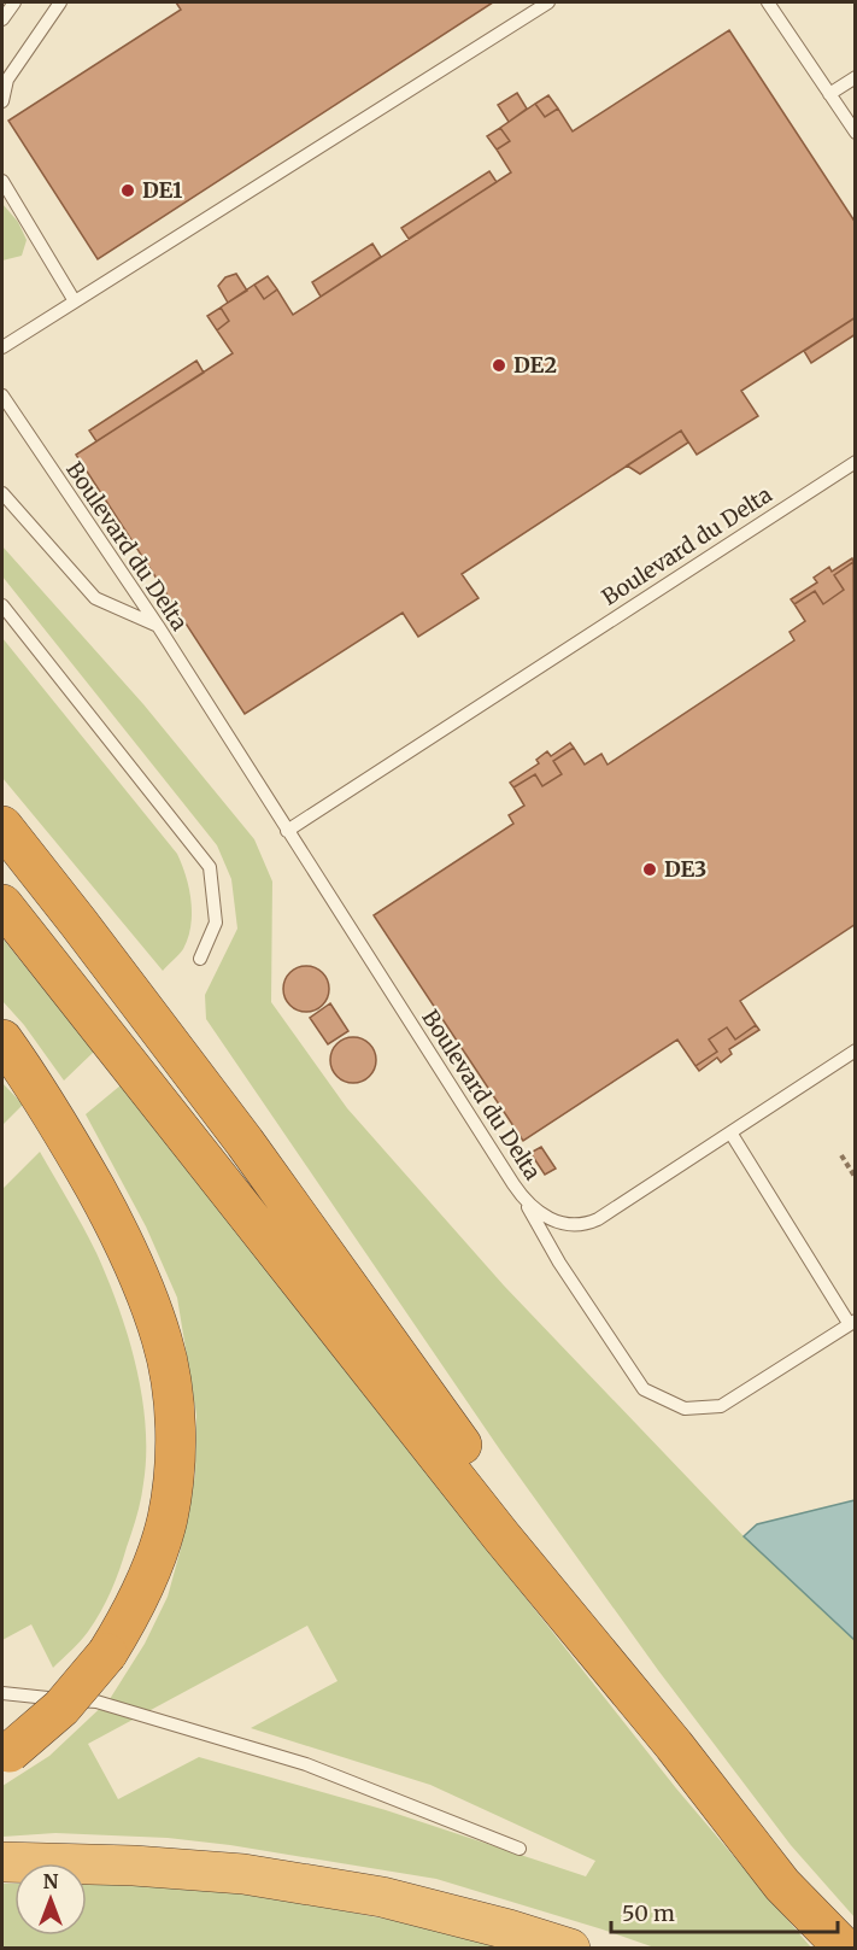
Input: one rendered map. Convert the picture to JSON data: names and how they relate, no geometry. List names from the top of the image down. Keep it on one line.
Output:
{"streets":{"lane":["Boulevard du Delta"]},"places":["DE1","DE2","DE3"],"scale_bar":"50 m","north":"top"}
